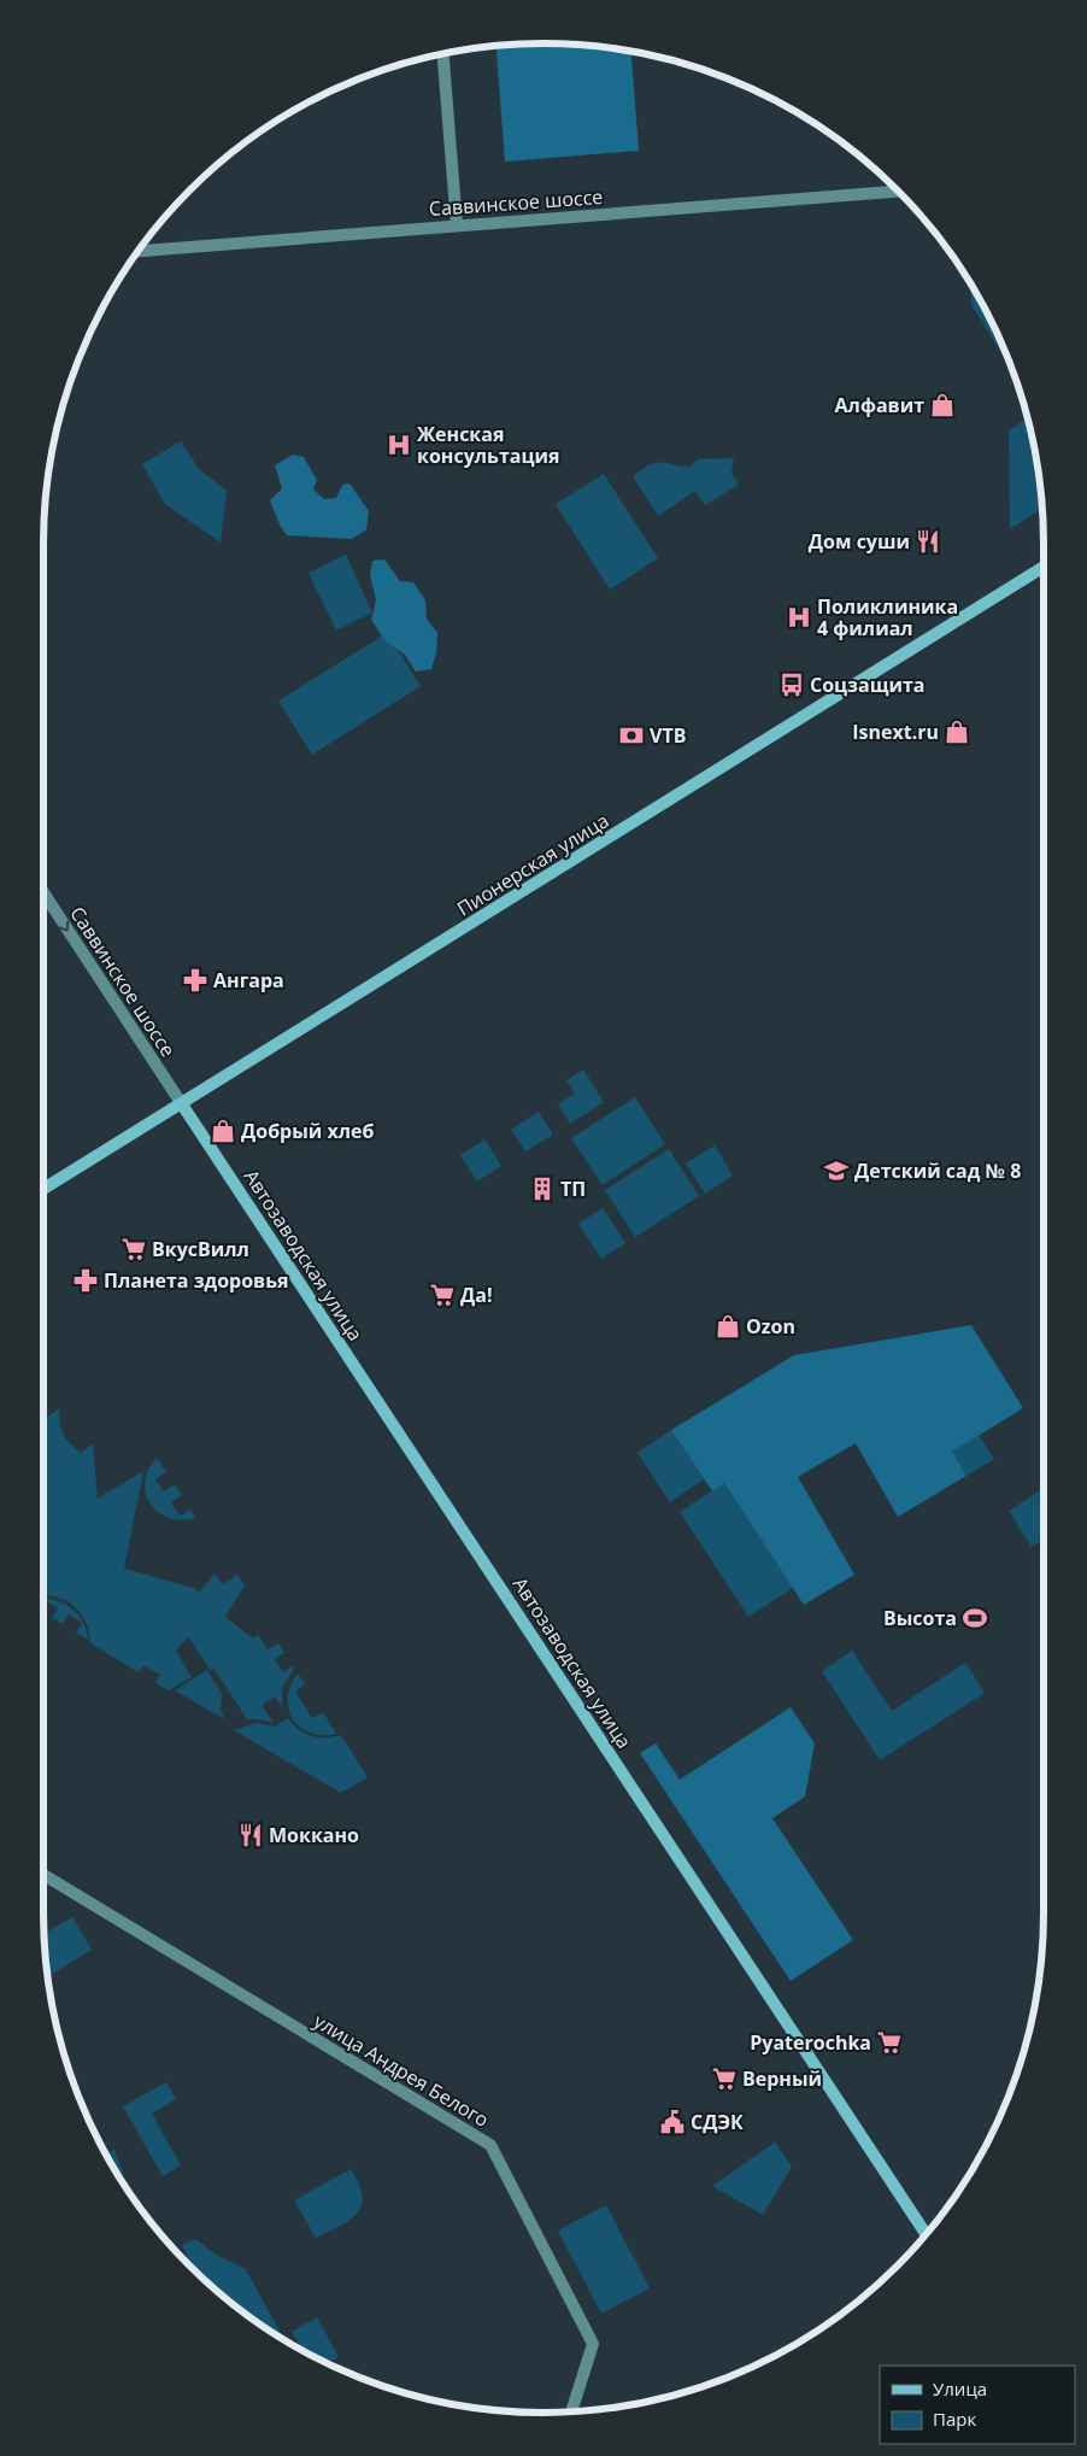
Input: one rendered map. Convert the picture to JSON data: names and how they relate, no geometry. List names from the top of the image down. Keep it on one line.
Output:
{"streets":{"street":["Саввинское шоссе","Пионерская улица","Автозаводская улица","улица Андрея Белого"]},"crossings":[["Саввинское шоссе","Пионерская улица"],["Саввинское шоссе","Автозаводская улица"],["Пионерская улица","Автозаводская улица"]],"places":{"shop":["Алфавит","Isnext.ru","Добрый хлеб","Ozon"],"hospital":["Женская консультация","Поликлиника 4 филиал"],"restaurant":["Дом суши","Моккано"],"bus stop":["Соцзащита"],"bank":["VTB"],"pharmacy":["Ангара","Планета здоровья"],"school or university":["Детский сад № 8"],"building":["ТП"],"supermarket":["ВкусВилл","Да!","Pyaterochka","Верный"],"sports":["Высота"],"public building":["СДЭК"]},"legend":["Улица","Парк"]}
